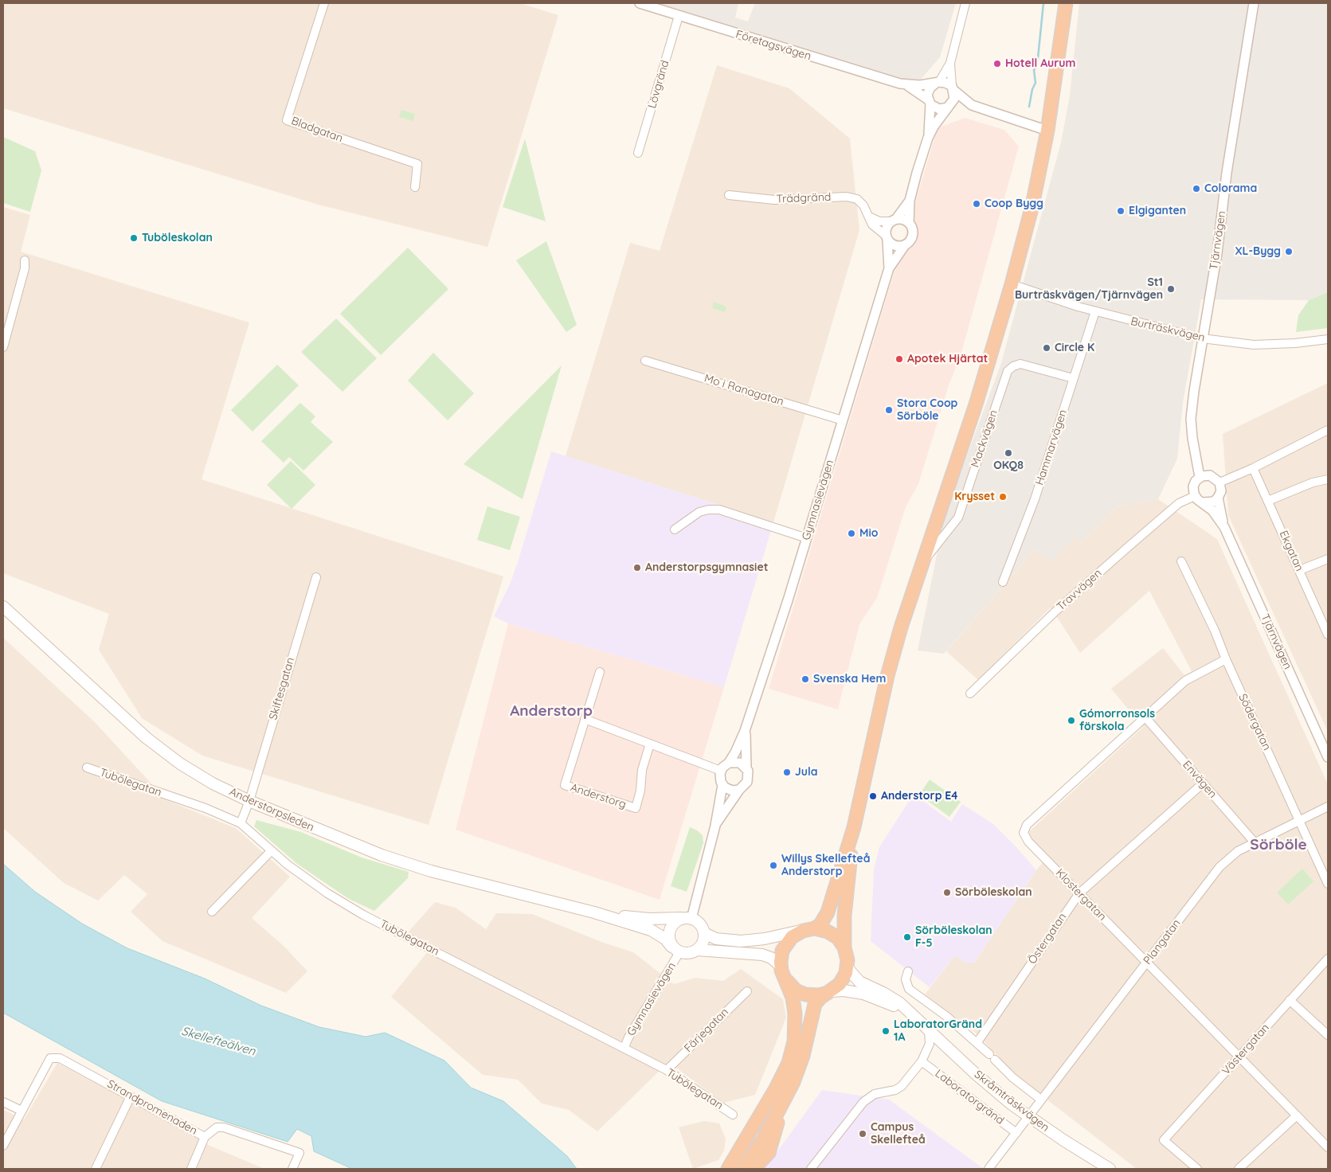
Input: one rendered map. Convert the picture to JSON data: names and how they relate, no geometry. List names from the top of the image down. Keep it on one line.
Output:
{"streets":{"main road":["Anderstorpsleden","Skråmträskvägen"],"street":["Företagsvägen","Lövgränd","Bladgatan","Trädgränd","Tjärnvägen","Burträskvägen","Mo i Ranagatan","Mackvägen","Hammarvägen","Gymnasievägen","Ekgatan","Travvägen","Skiftesgatan","Södergatan","Envägen","Tubölegatan","Anderstorg","Klostergatan","Östergatan","Plangatan","Färjegatan","Västergatan","Laboratorgränd","Strandpromenaden"]},"crossings":[["Företagsvägen","Lövgränd"],["Trädgränd","Gymnasievägen"],["Tjärnvägen","Burträskvägen"],["Tjärnvägen","Travvägen"],["Burträskvägen","Hammarvägen"],["Mo i Ranagatan","Gymnasievägen"],["Mackvägen","Hammarvägen"],["Gymnasievägen","Tubölegatan"],["Gymnasievägen","Anderstorpsleden"],["Skiftesgatan","Tubölegatan"],["Skiftesgatan","Anderstorpsleden"],["Södergatan","Klostergatan"],["Södergatan","Plangatan"],["Envägen","Klostergatan"],["Envägen","Östergatan"],["Envägen","Plangatan"],["Tubölegatan","Färjegatan"],["Klostergatan","Östergatan"],["Klostergatan","Plangatan"],["Klostergatan","Västergatan"],["Plangatan","Laboratorgränd"],["Plangatan","Skråmträskvägen"]],"districts":["Anderstorp","Sörböle"],"water":["Skellefteälven"],"places":["Hotell Aurum","Colorama","Coop Bygg","Elgiganten","Tuböleskolan","XL-Bygg","St1 Burträskvägen/Tjärnvägen","Circle K","Apotek Hjärtat","Stora Coop Sörböle","OKQ8","Krysset","Mio","Anderstorpsgymnasiet","Svenska Hem","Gómorronsols förskola","Jula","Anderstorp E4","Willys Skellefteå Anderstorp","Sörböleskolan","Sörböleskolan F-5","LaboratorGränd 1A","Campus Skellefteå"]}
